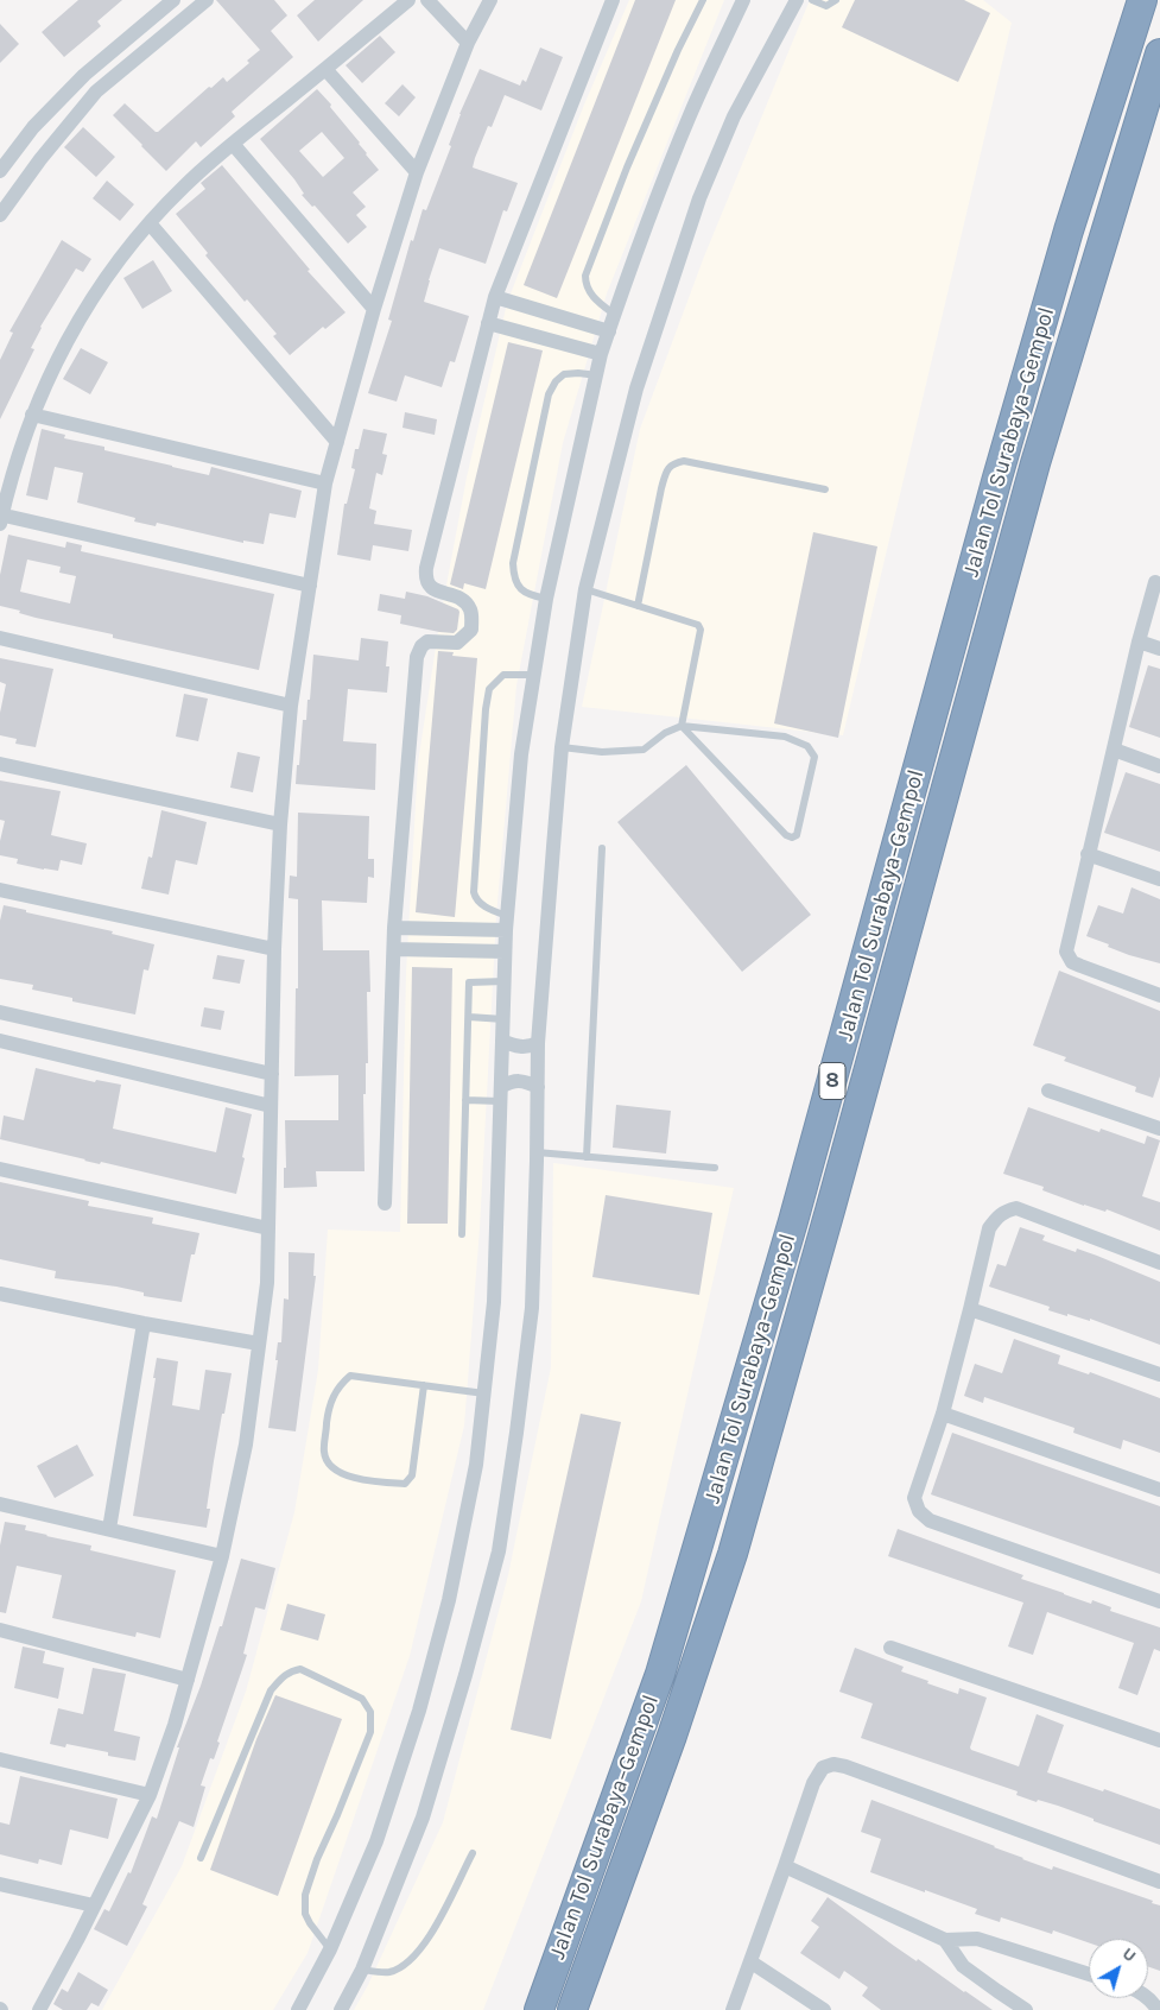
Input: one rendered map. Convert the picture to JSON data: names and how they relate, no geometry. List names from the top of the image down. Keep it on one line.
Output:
{"streets":{"highway":["Jalan Tol Surabaya–Gempol","8"]},"north":"top right"}
